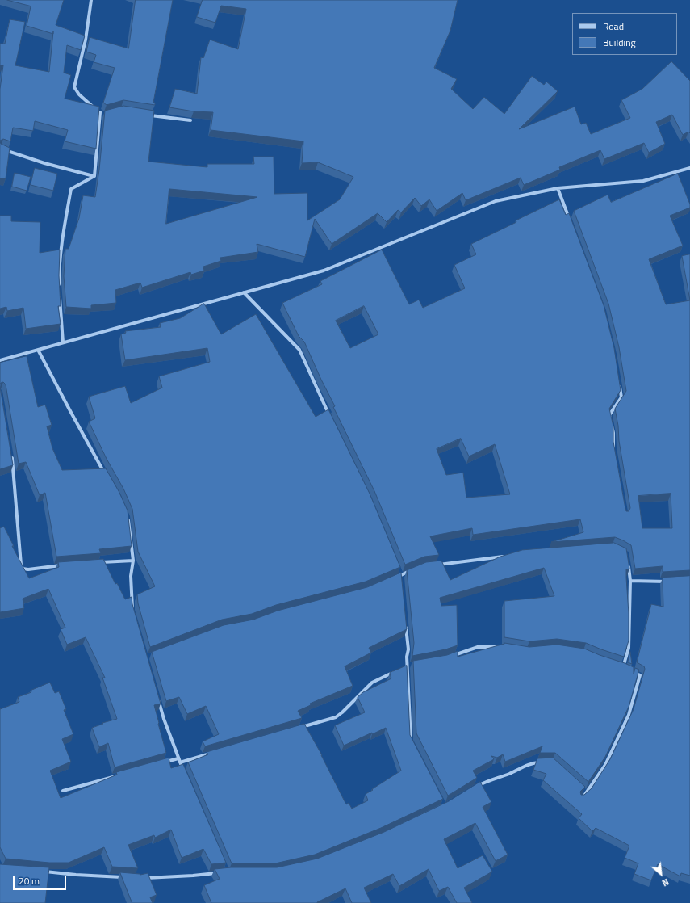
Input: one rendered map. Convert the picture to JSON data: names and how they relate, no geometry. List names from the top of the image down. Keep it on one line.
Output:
{"legend":["Road","Building"],"scale_bar":"20 m","north":"bottom right"}
